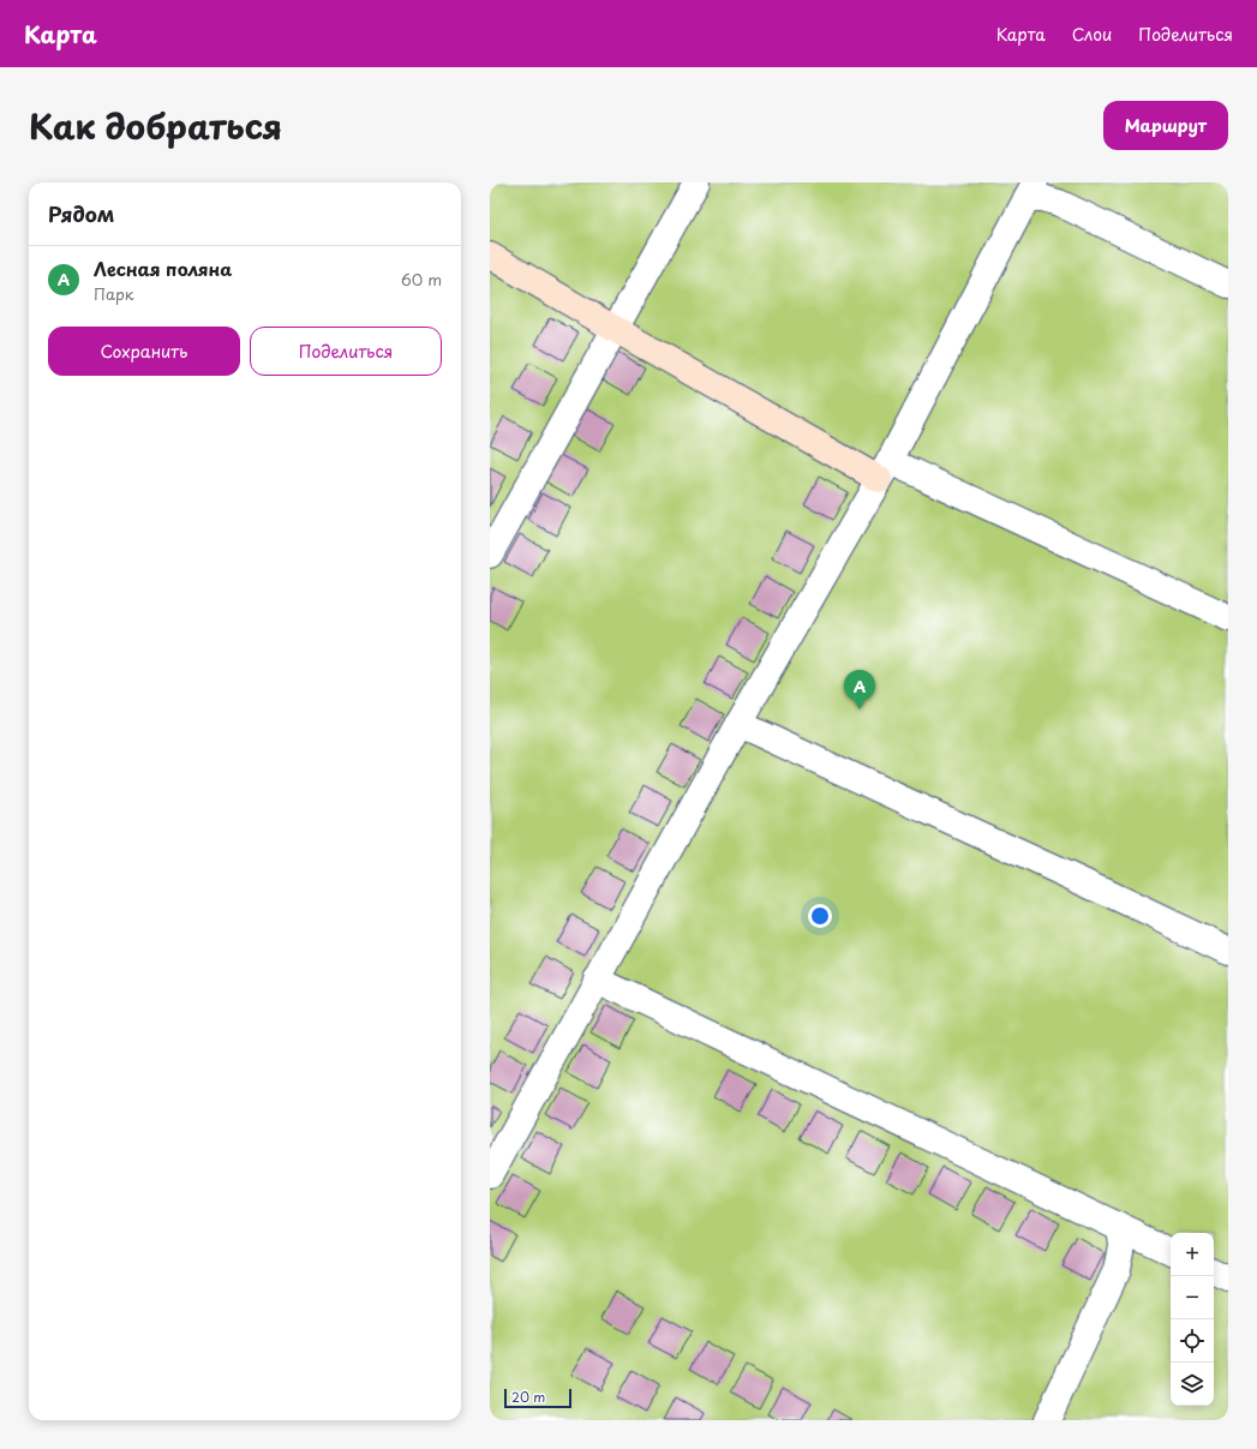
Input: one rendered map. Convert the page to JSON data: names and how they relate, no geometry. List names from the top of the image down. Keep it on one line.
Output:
{"scale_bar":"20 m","page":{"header":"Карта","nav":["Карта","Слои","Поделиться"],"title":"Как добраться","buttons":["Маршрут",["Сохранить","Поделиться"]],"heading":"Рядом","list":[{"mark":"A","name":"Лесная поляна","note":"Парк","value":"60 m"}],"pins":"A","map_buttons":["+","−"],"scale":"20 m"}}
